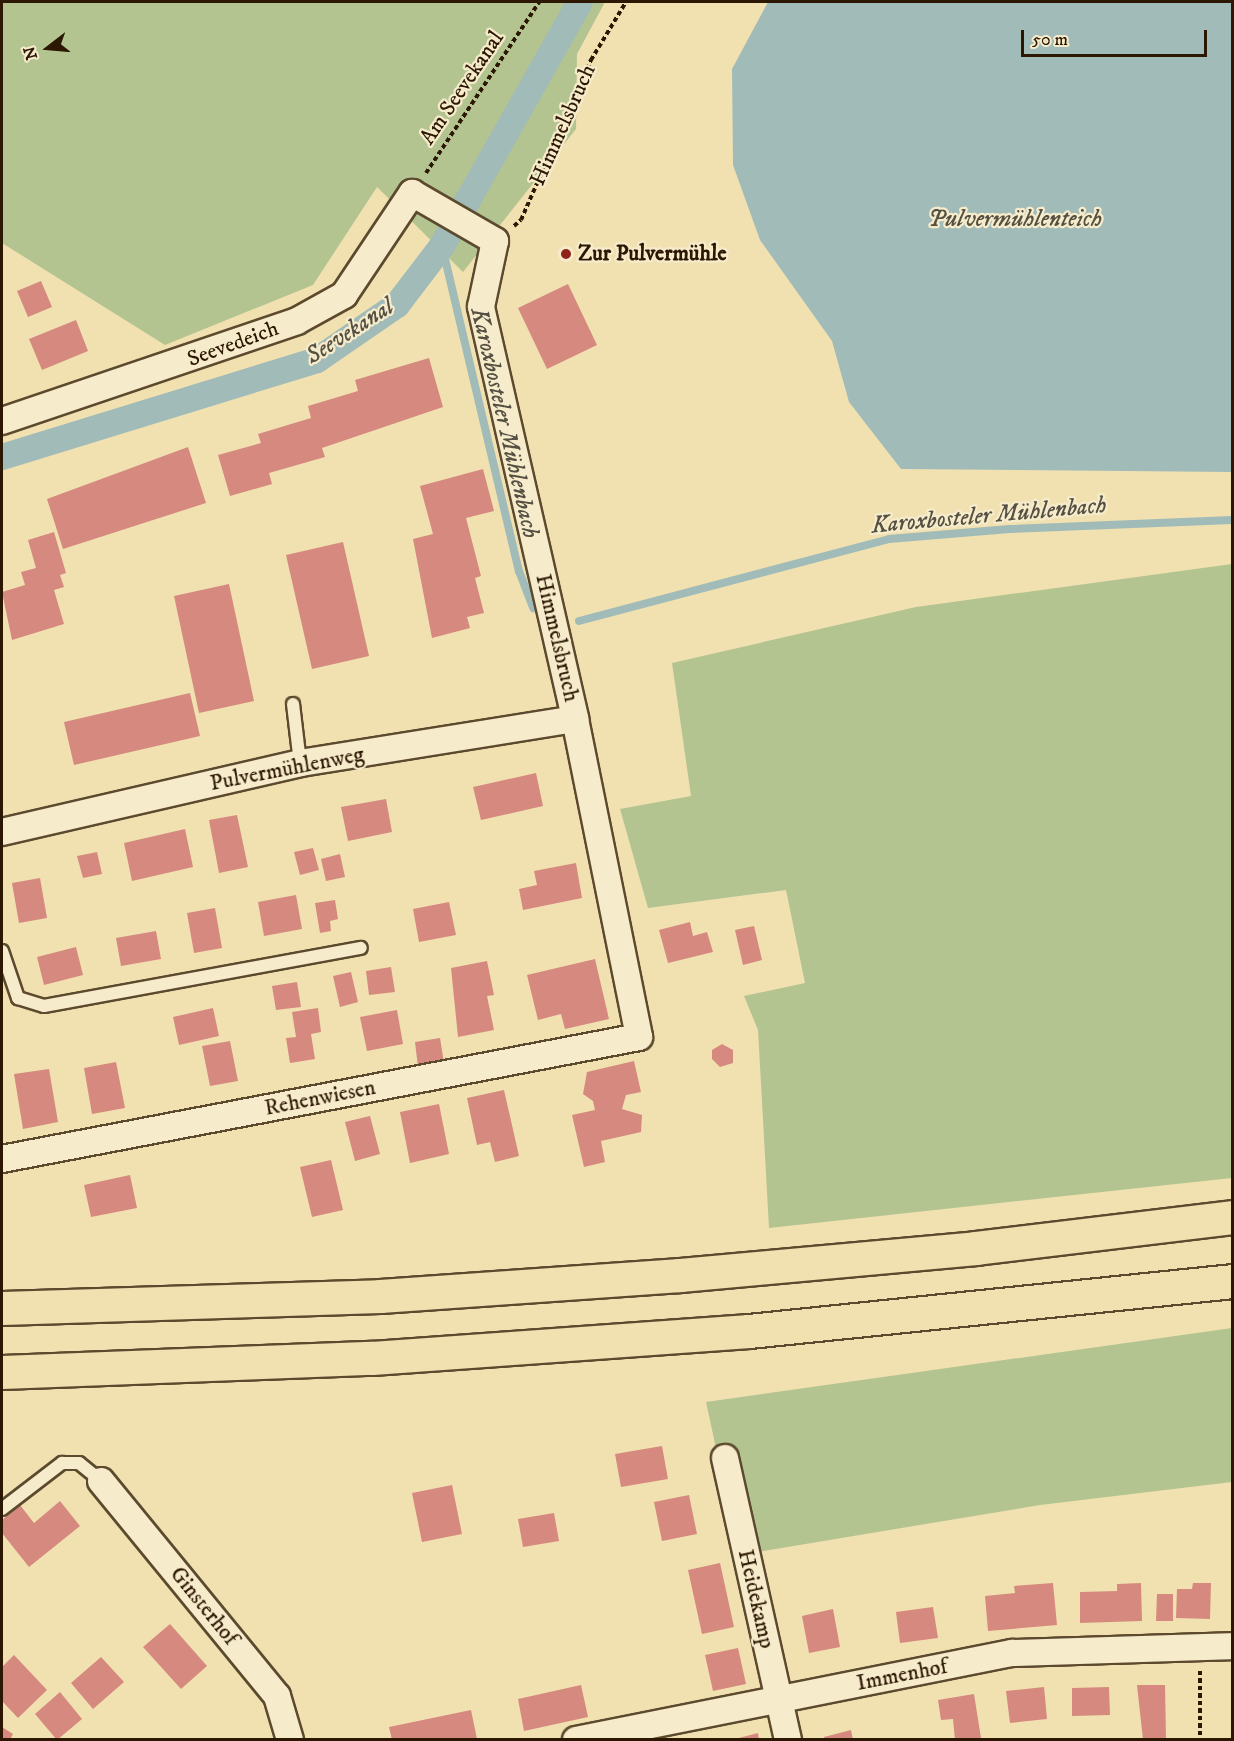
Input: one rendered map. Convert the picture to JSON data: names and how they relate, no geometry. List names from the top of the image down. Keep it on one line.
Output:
{"streets":{"street":["Himmelsbruch","Seevedeich","Pulvermühlenweg","Rehenwiesen","Heidekamp","Ginsterhof","Immenhof"],"path":["Am Seevekanal"]},"crossings":[["Am Seevekanal","Seevedeich"],["Himmelsbruch","Pulvermühlenweg"],["Himmelsbruch","Rehenwiesen"],["Heidekamp","Immenhof"]],"water":["Pulvermühlenteich","Seevekanal","Karoxbosteler Mühlenbach"],"places":["Zur Pulvermühle"],"scale_bar":"50 m","north":"left"}
